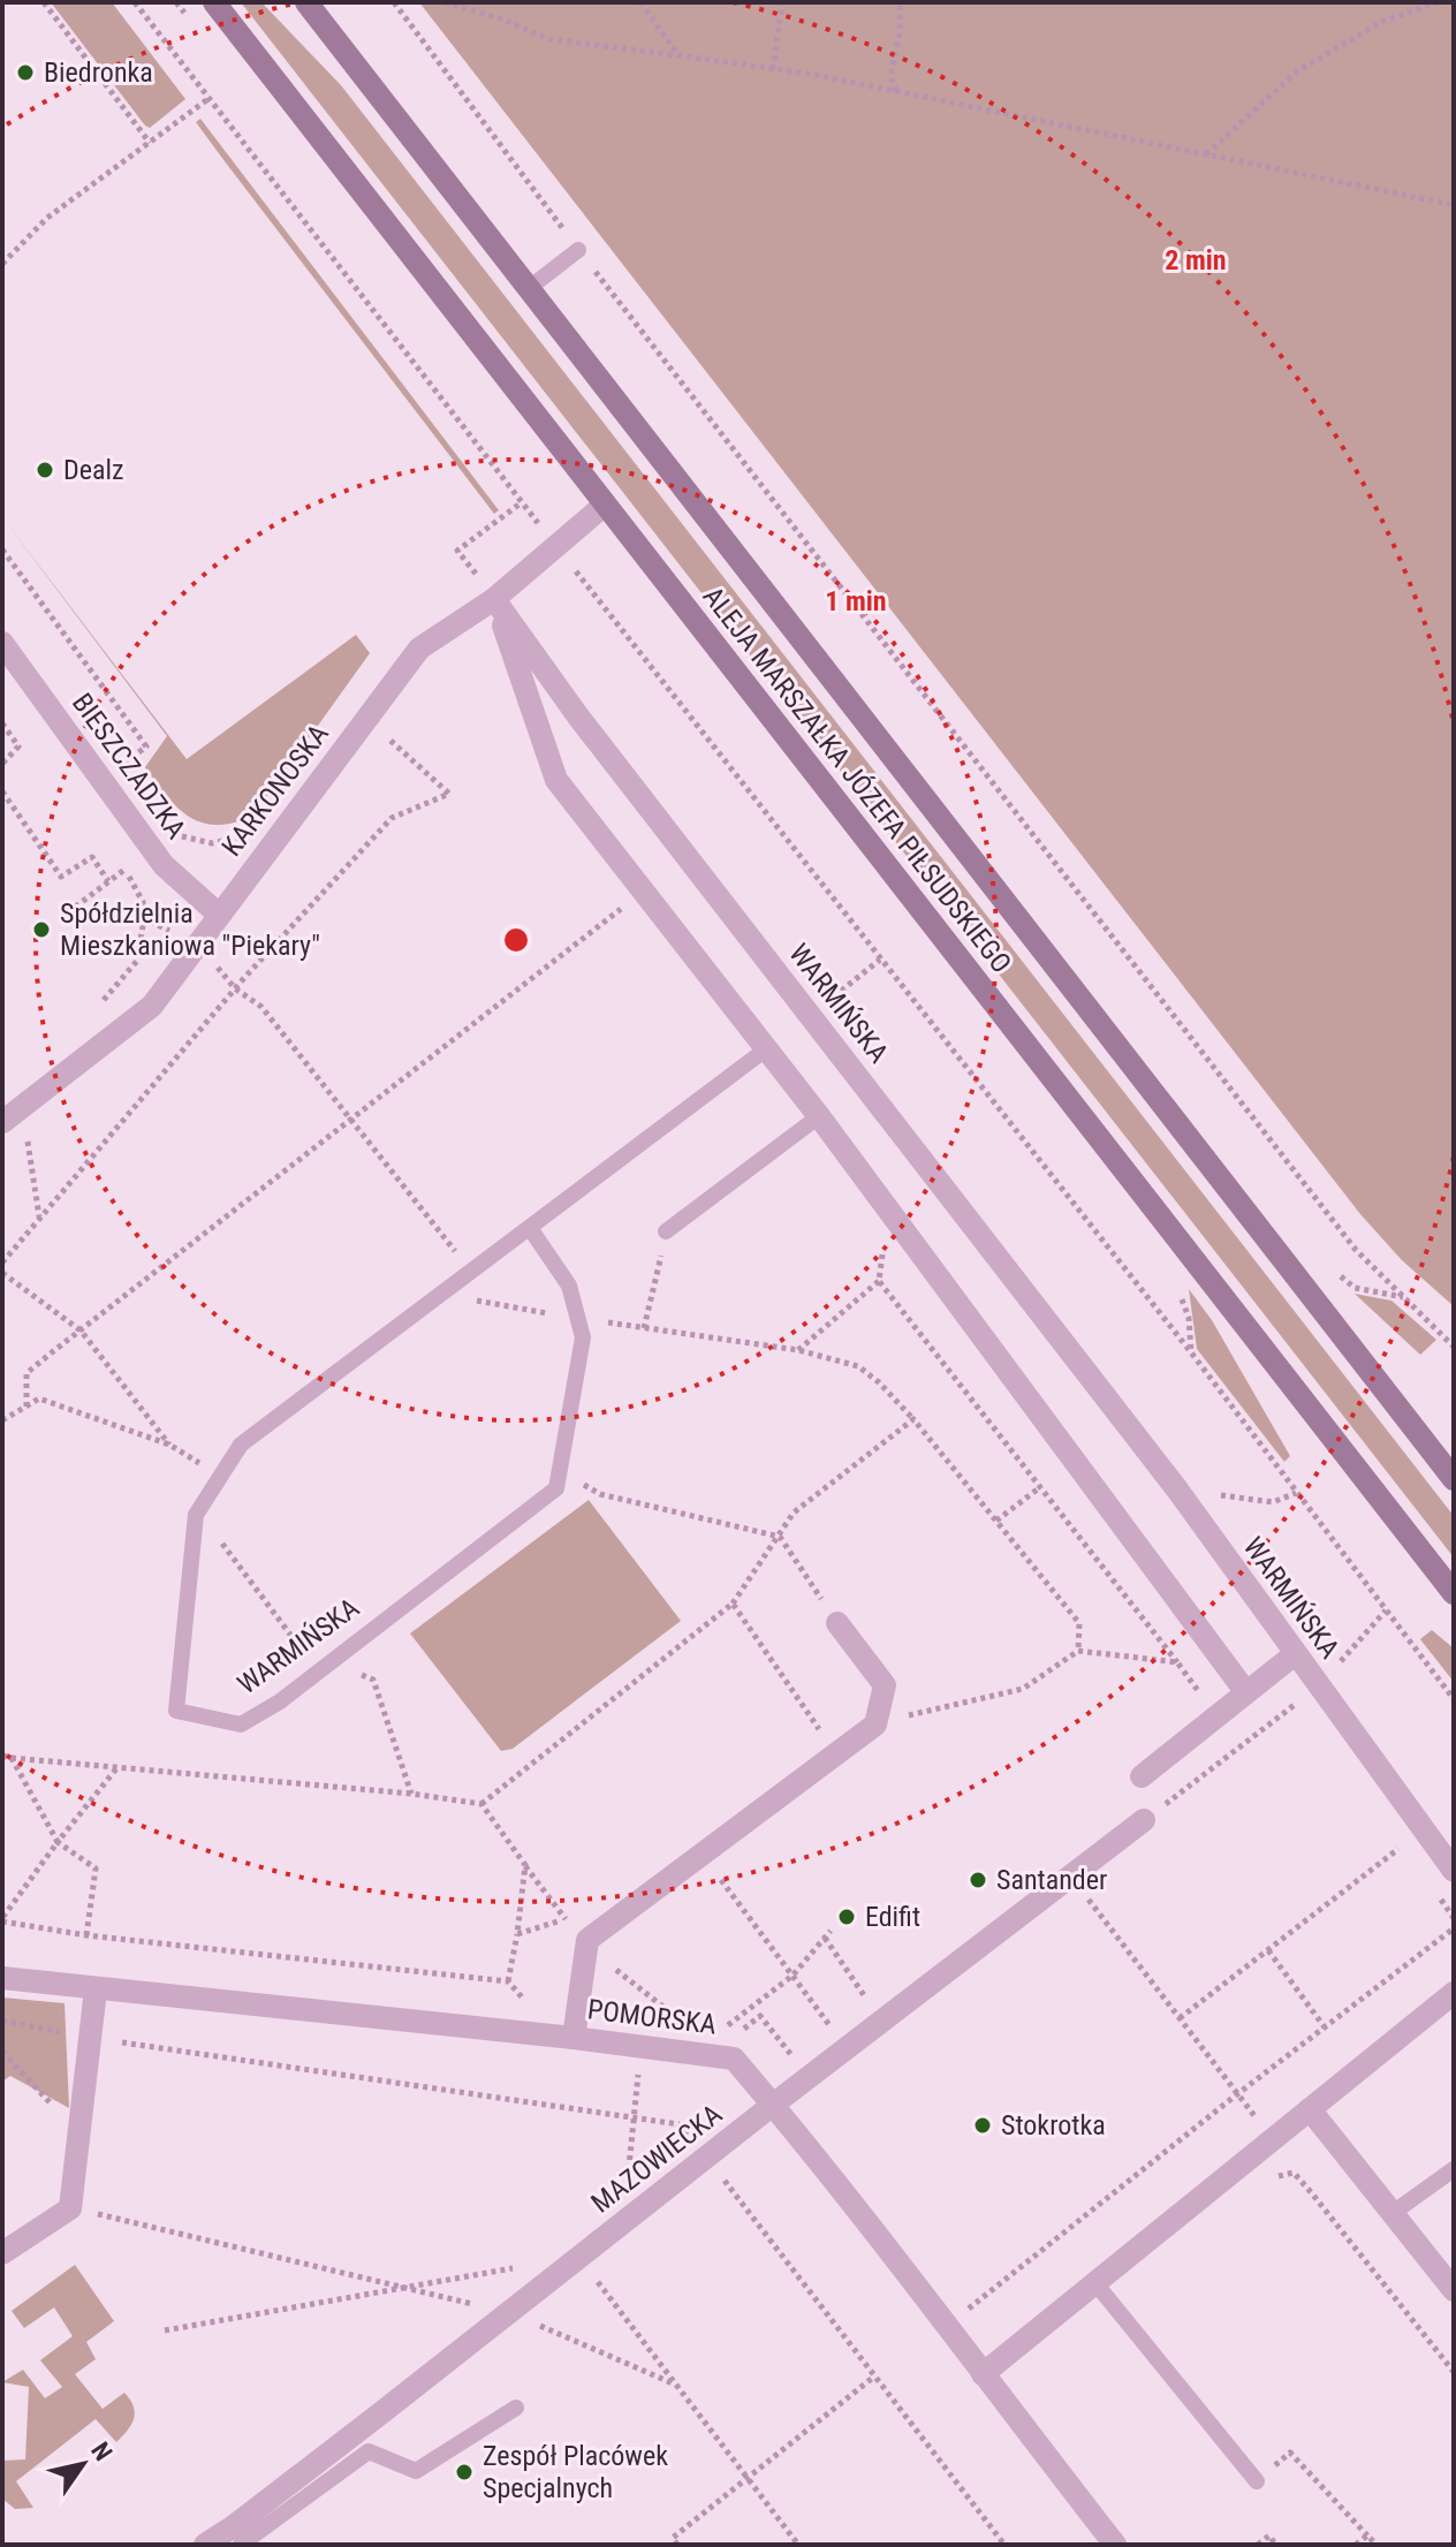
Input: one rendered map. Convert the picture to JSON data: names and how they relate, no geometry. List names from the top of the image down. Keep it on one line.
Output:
{"streets":{"street":["BIESZCZADZKA","ALEJA MARSZAŁKA JÓZEFA PIŁSUDSKIEGO","KARKONOSKA","WARMIŃSKA","POMORSKA","MAZOWIECKA"]},"crossings":[["BIESZCZADZKA","KARKONOSKA"],["ALEJA MARSZAŁKA JÓZEFA PIŁSUDSKIEGO","KARKONOSKA"],["KARKONOSKA","WARMIŃSKA"],["POMORSKA","MAZOWIECKA"]],"places":["Biedronka","Dealz","Spółdzielnia Mieszkaniowa \"Piekary\"","Santander","Edifit","Stokrotka","Zespół Placówek Specjalnych"],"north":"top right","rings":["2 min","1 min"]}
